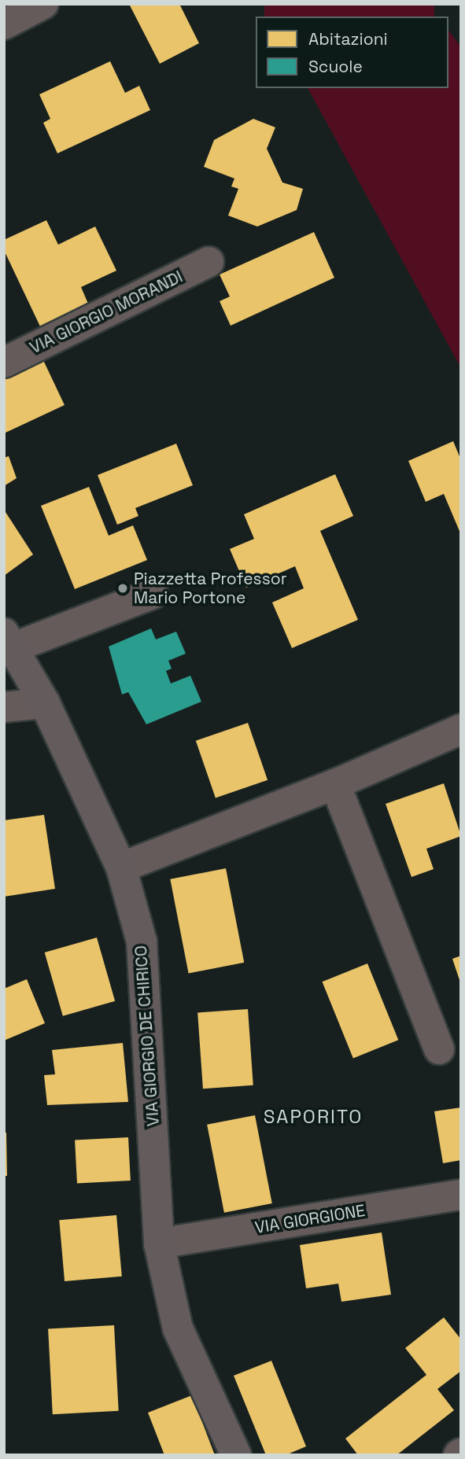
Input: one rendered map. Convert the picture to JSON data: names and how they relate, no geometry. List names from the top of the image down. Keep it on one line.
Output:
{"streets":{"main road":["VIA GIORGIO DE CHIRICO"],"street":["VIA GIORGIO MORANDI","VIA GIORGIONE"]},"crossings":[["VIA GIORGIO DE CHIRICO","VIA GIORGIONE"]],"districts":["SAPORITO"],"places":["Piazzetta Professor Mario Portone"],"legend":["Abitazioni","Scuole"]}
